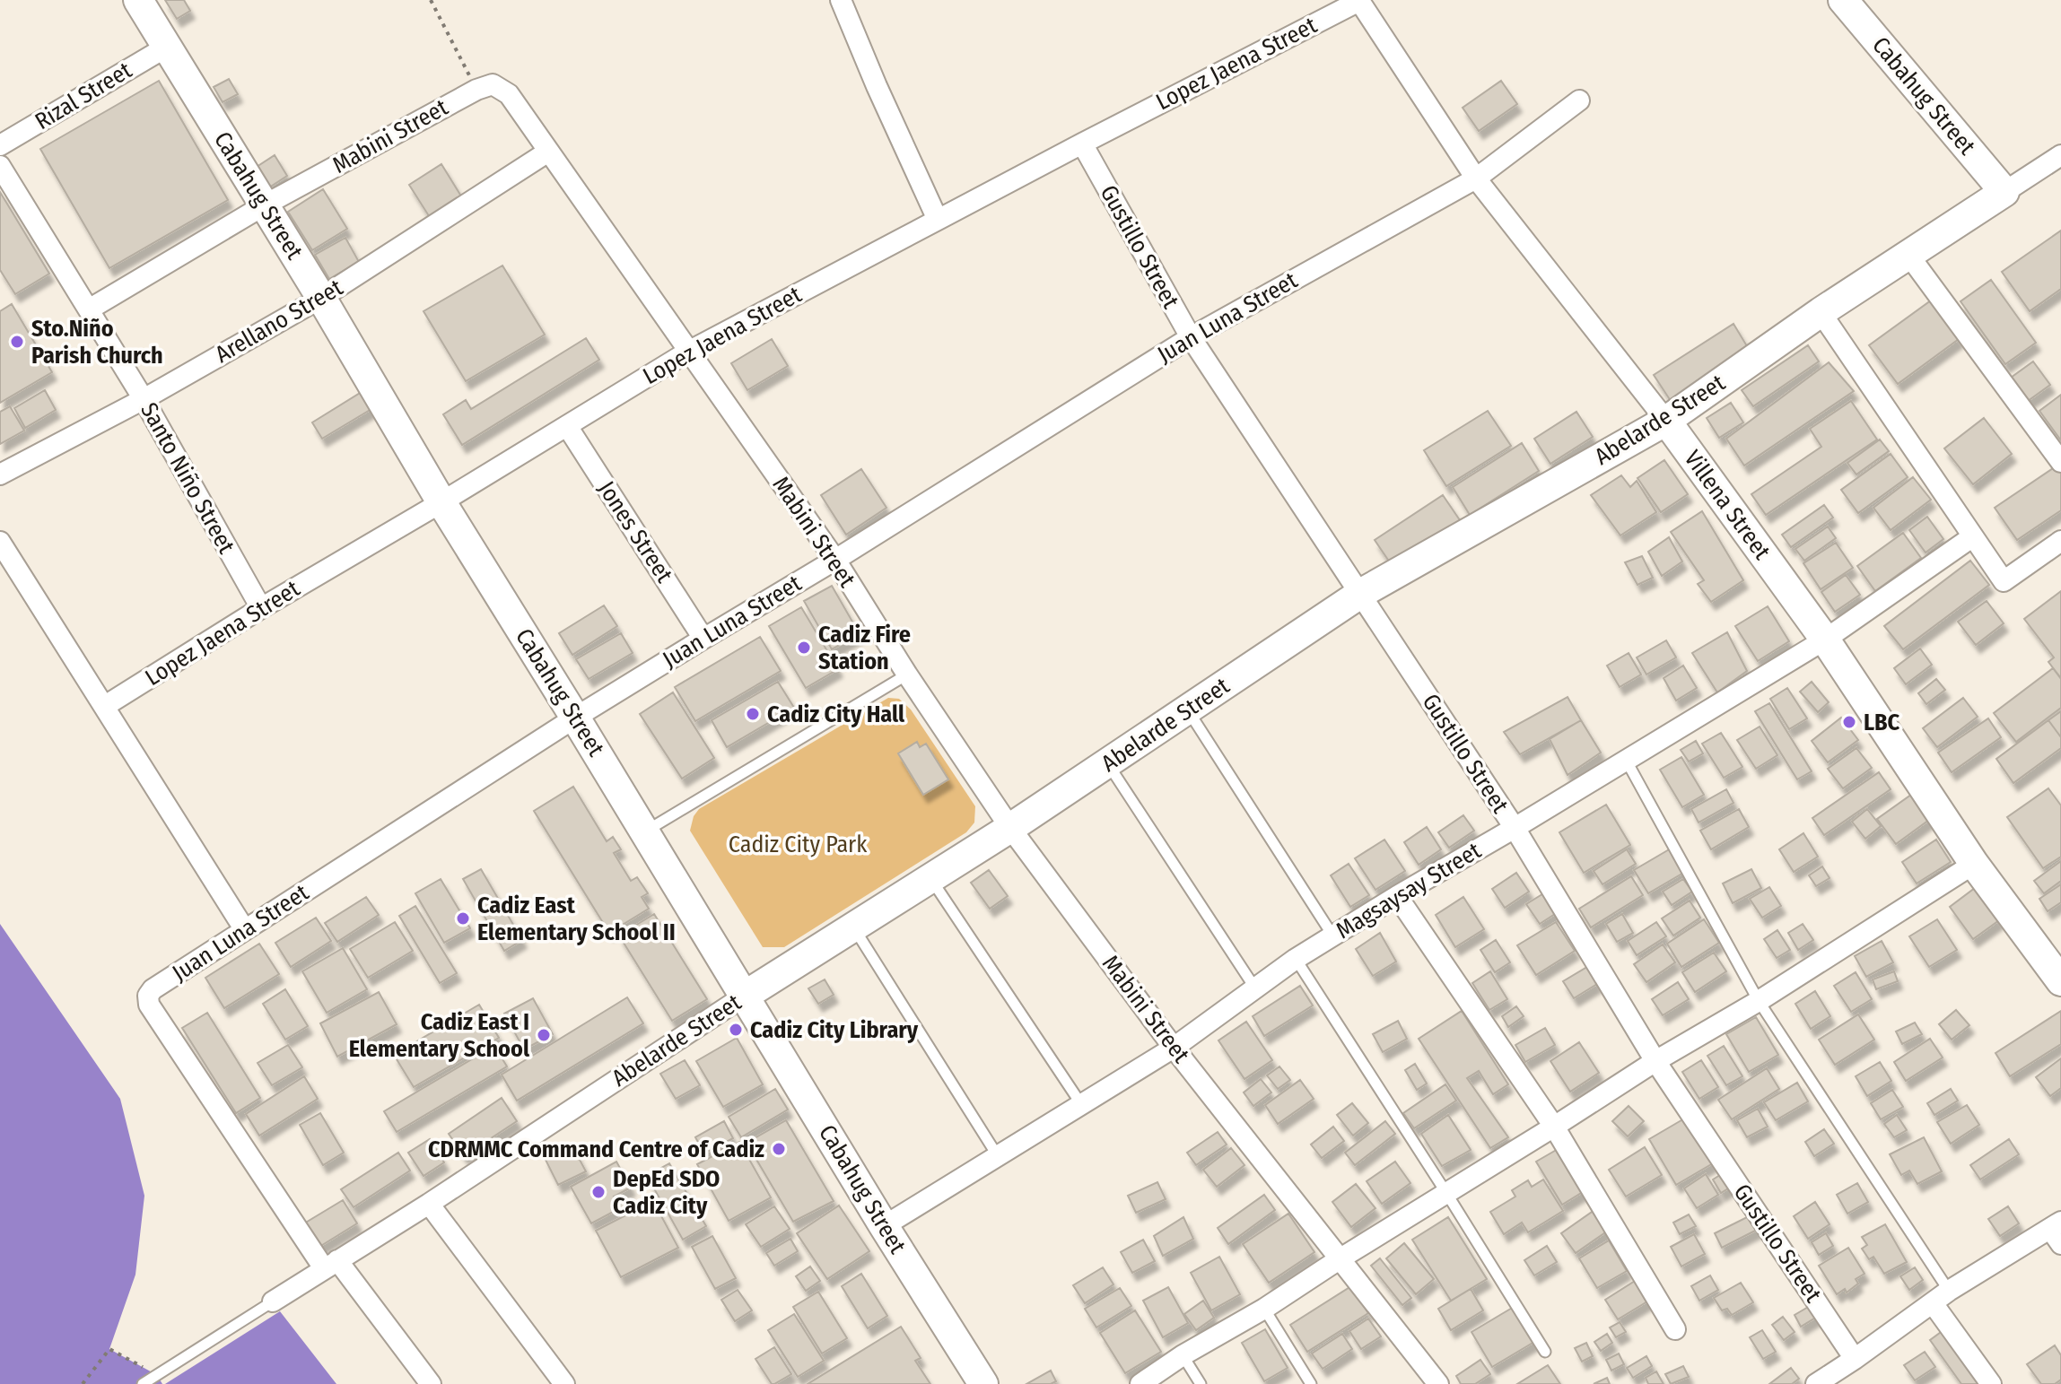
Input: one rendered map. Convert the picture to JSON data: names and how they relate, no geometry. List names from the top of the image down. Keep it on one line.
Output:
{"streets":{"street":["Lopez Jaena Street","Rizal Street","Cabahug Street","Mabini Street","Gustillo Street","Juan Luna Street","Arellano Street","Abelarde Street","Santo Niño Street","Villena Street","Jones Street","Magsaysay Street"]},"crossings":[["Lopez Jaena Street","Cabahug Street"],["Lopez Jaena Street","Mabini Street"],["Lopez Jaena Street","Gustillo Street"],["Lopez Jaena Street","Santo Niño Street"],["Lopez Jaena Street","Villena Street"],["Lopez Jaena Street","Jones Street"],["Rizal Street","Cabahug Street"],["Cabahug Street","Mabini Street"],["Cabahug Street","Juan Luna Street"],["Cabahug Street","Arellano Street"],["Cabahug Street","Abelarde Street"],["Cabahug Street","Magsaysay Street"],["Mabini Street","Juan Luna Street"],["Mabini Street","Arellano Street"],["Mabini Street","Abelarde Street"],["Mabini Street","Santo Niño Street"],["Mabini Street","Magsaysay Street"],["Gustillo Street","Juan Luna Street"],["Gustillo Street","Abelarde Street"],["Gustillo Street","Magsaysay Street"],["Juan Luna Street","Abelarde Street"],["Juan Luna Street","Villena Street"],["Juan Luna Street","Jones Street"],["Arellano Street","Santo Niño Street"],["Abelarde Street","Villena Street"],["Villena Street","Magsaysay Street"]],"parks":["Cadiz City Park"],"places":["Sto.Niño Parish Church","Cadiz Fire Station","Cadiz City Hall","LBC","Cadiz East Elementary School II","Cadiz City Library","Cadiz East I Elementary School","CDRMMC Command Centre of Cadiz","DepEd SDO Cadiz City"]}
